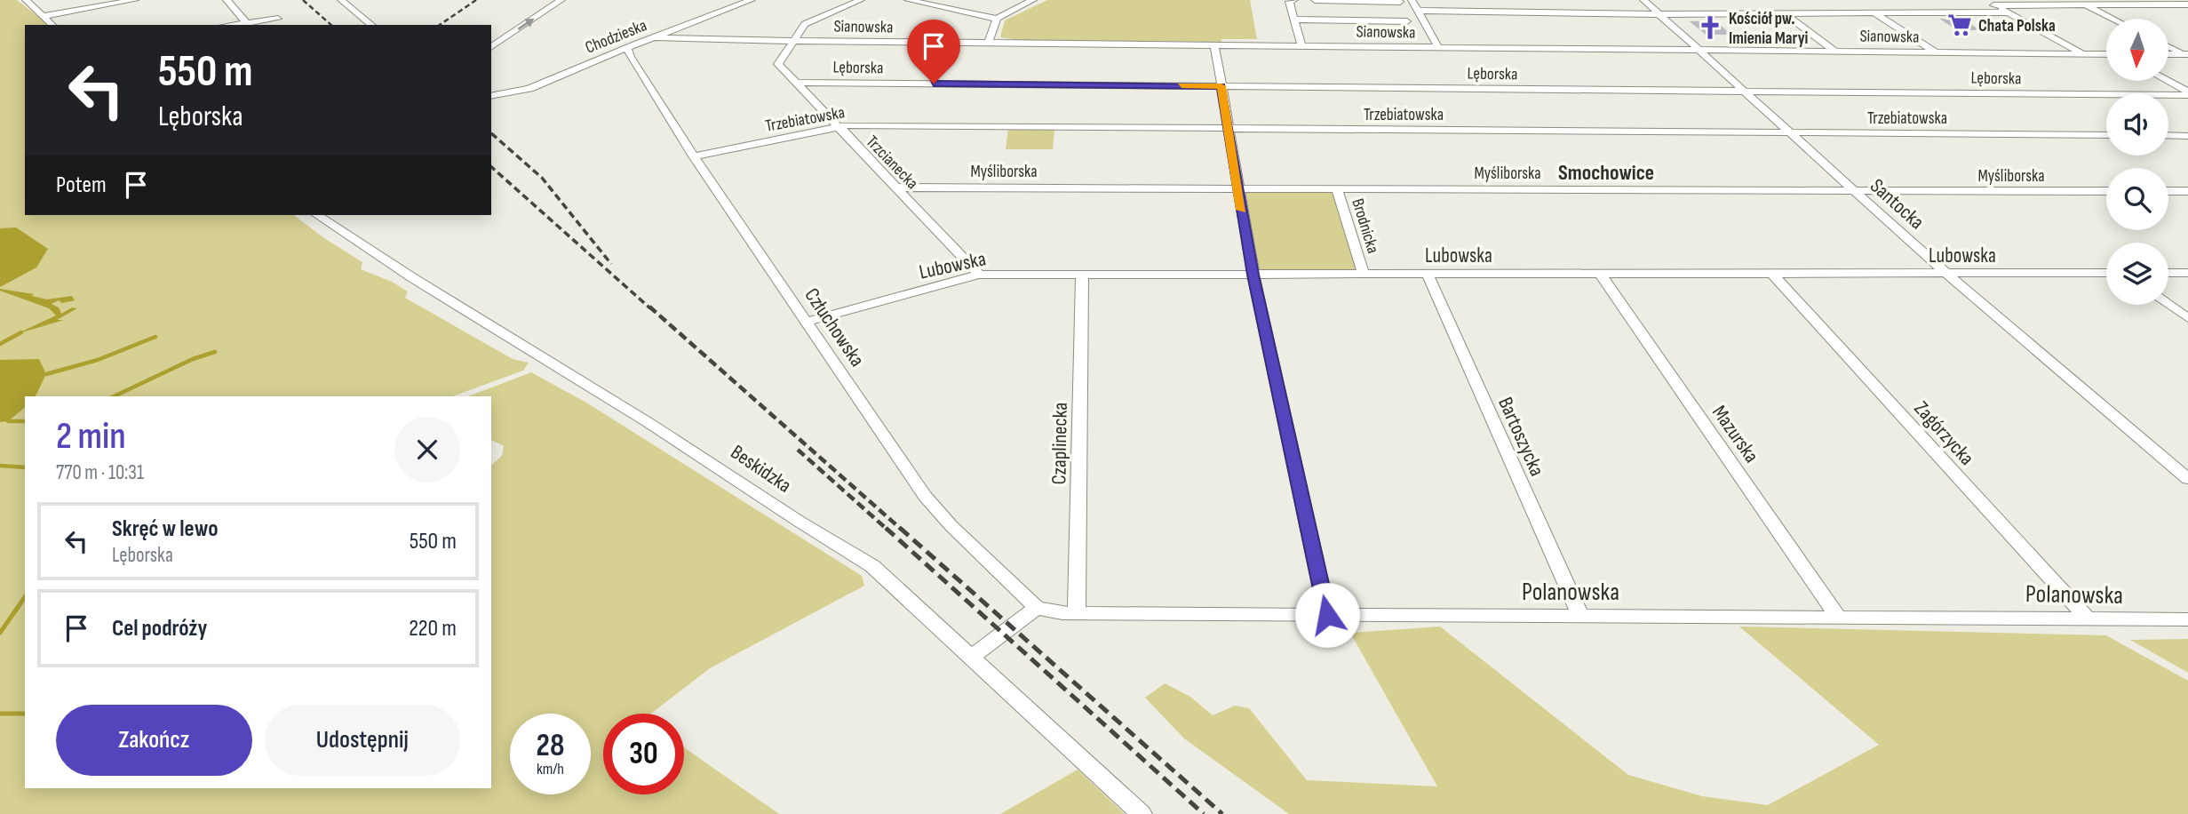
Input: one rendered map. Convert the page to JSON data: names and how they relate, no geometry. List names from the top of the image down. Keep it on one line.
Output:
{"streets":{"street":["Sianowska","Chodzieska","Lęborska","Trzebiatowska","Trzcianecka","Myśliborska","Santocka","Brodnicka","Lubowska","Człuchowska","Zagórzycka","Mazurska","Bartoszycka","Czaplinecka","Beskidzka","Polanowska"]},"crossings":[["Sianowska","Chodzieska"],["Sianowska","Trzcianecka"],["Sianowska","Santocka"],["Chodzieska","Człuchowska"],["Lęborska","Trzcianecka"],["Lęborska","Santocka"],["Trzebiatowska","Trzcianecka"],["Trzebiatowska","Santocka"],["Trzebiatowska","Człuchowska"],["Trzcianecka","Myśliborska"],["Trzcianecka","Lubowska"],["Myśliborska","Santocka"],["Myśliborska","Brodnicka"],["Santocka","Lubowska"],["Brodnicka","Lubowska"],["Lubowska","Człuchowska"],["Lubowska","Zagórzycka"],["Lubowska","Mazurska"],["Lubowska","Bartoszycka"],["Lubowska","Czaplinecka"],["Człuchowska","Polanowska"],["Zagórzycka","Polanowska"],["Mazurska","Polanowska"],["Bartoszycka","Polanowska"],["Czaplinecka","Polanowska"]],"districts":["Smochowice"],"places":{"supermarket":["Chata Polska"],"church":["Kościół pw. Imienia Maryi"]},"north":"bottom","page":{"turn":["550 m","Lęborska"],"then":"Potem","heading":["2 min","770 m · 10:31"],"list":[{"name":"Skręć w lewo","note":"Lęborska","value":"550 m"},{"name":"Cel podróży","value":"220 m"}],"buttons":["Zakończ","Udostępnij"],"speed":"28 km/h","limit":"30"}}
